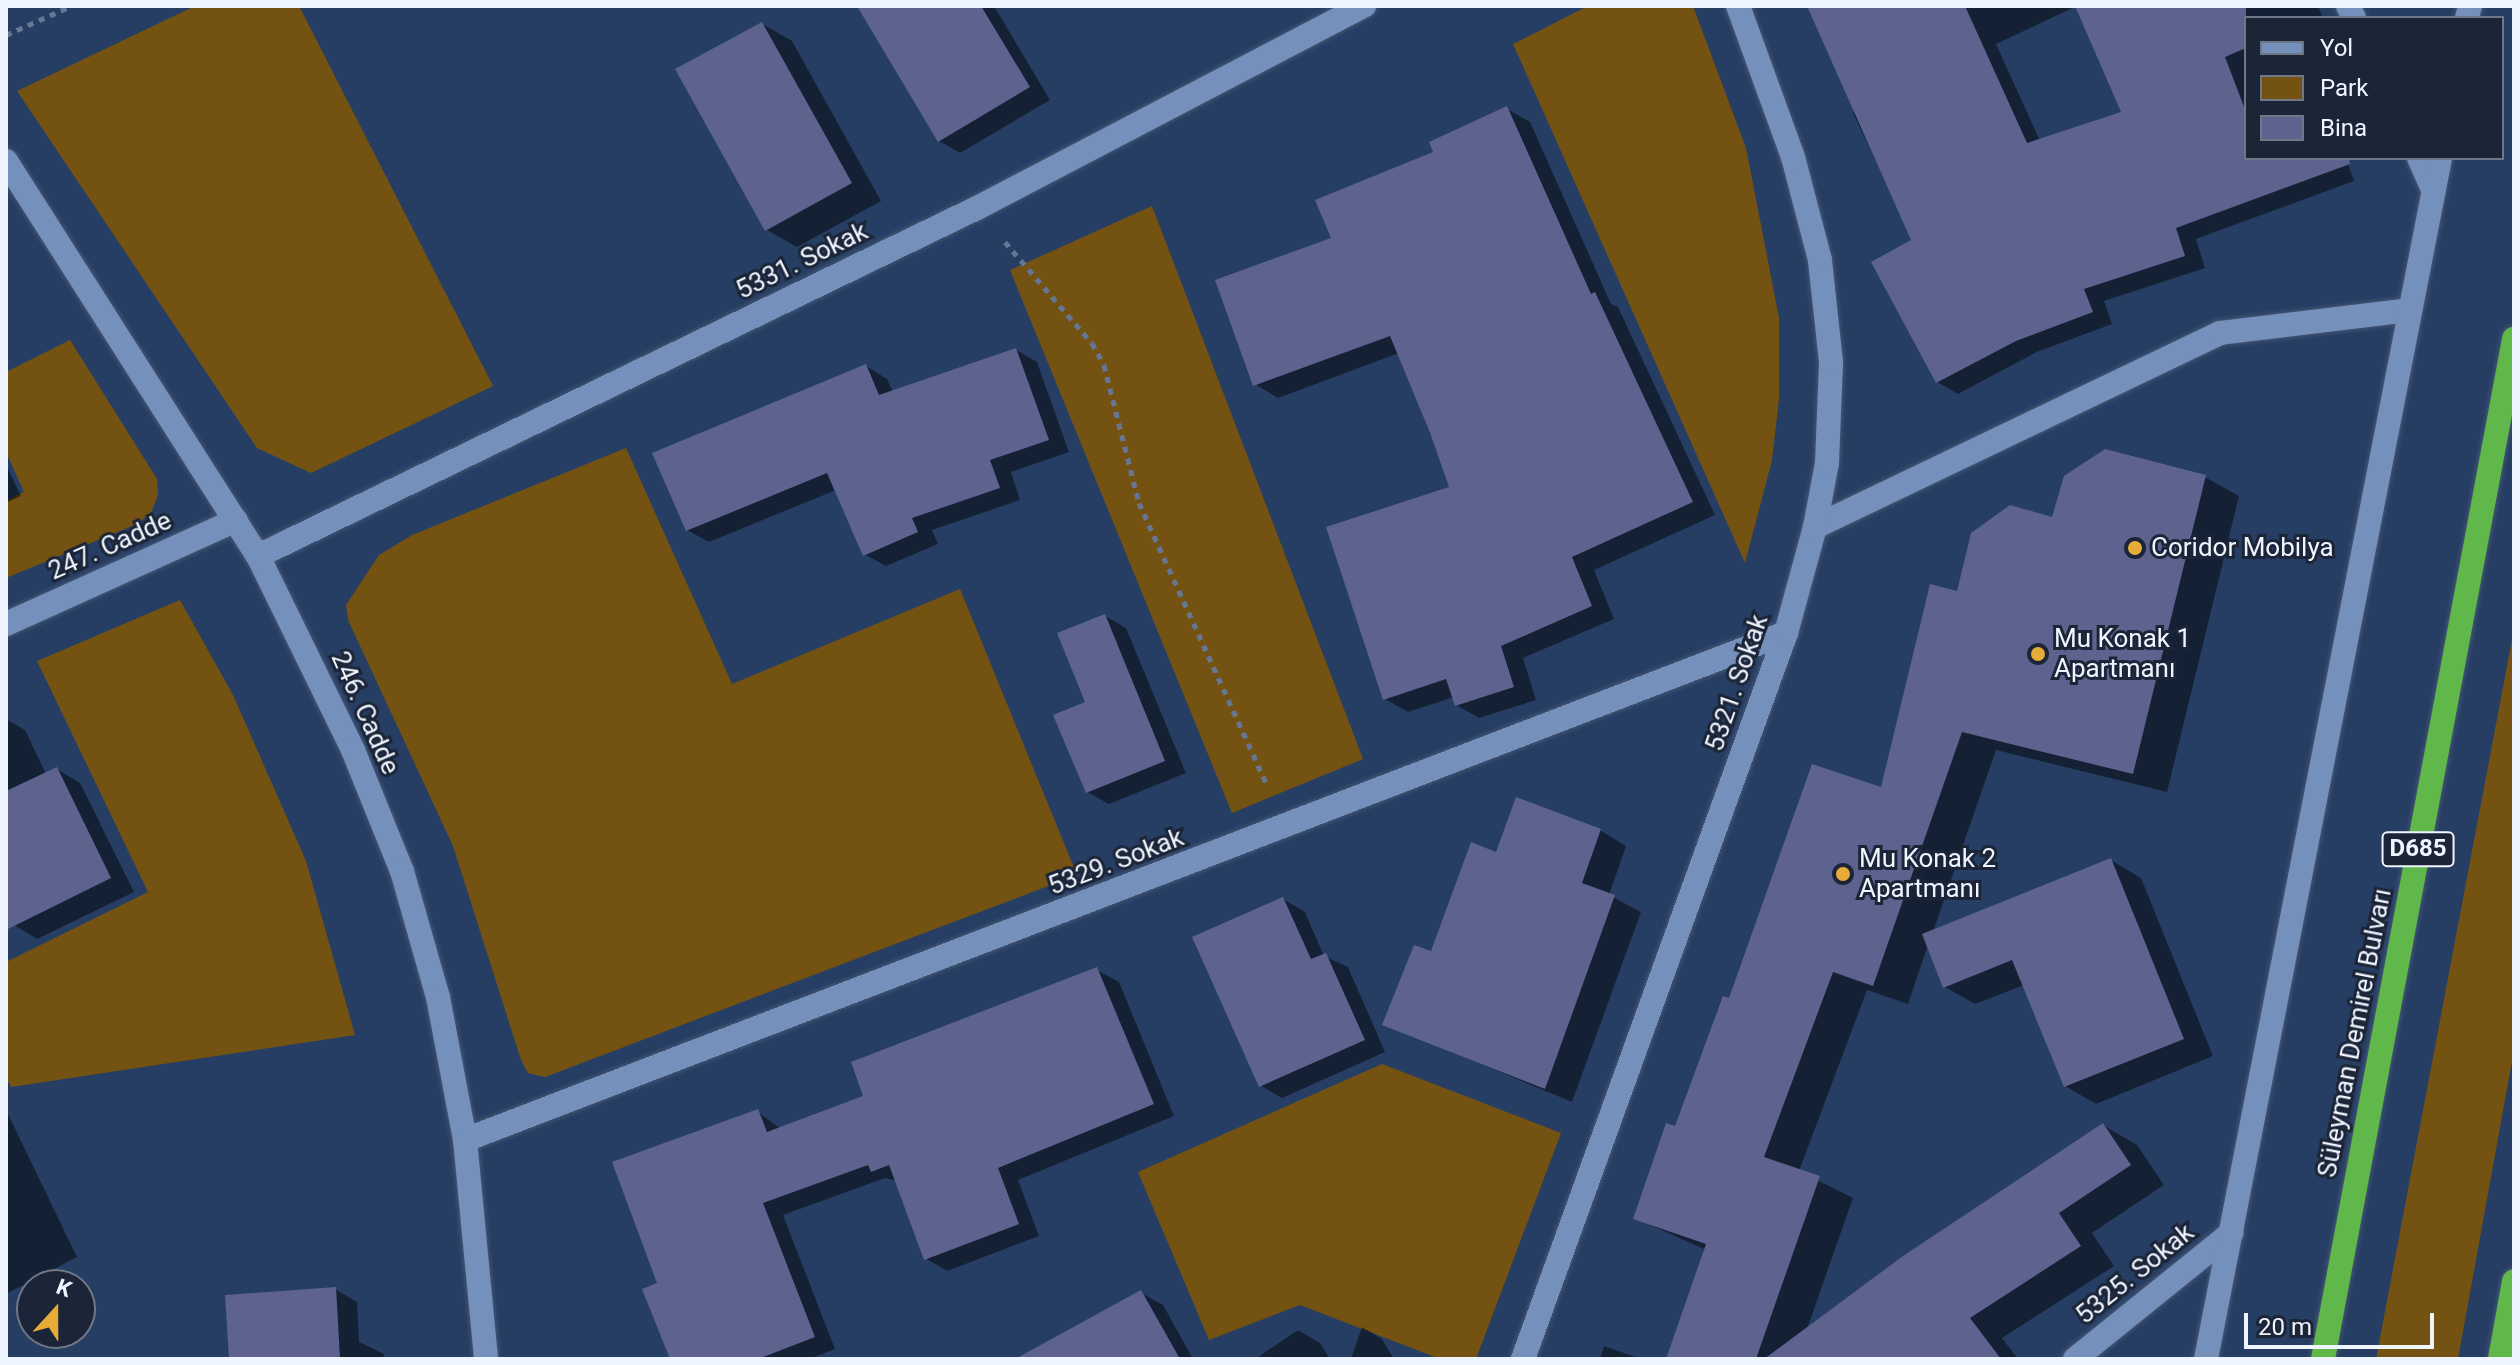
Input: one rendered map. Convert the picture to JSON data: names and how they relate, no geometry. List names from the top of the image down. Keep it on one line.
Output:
{"streets":{"highway":["D685","Süleyman Demirel Bulvarı"],"street":["5331. Sokak","247. Cadde","5321. Sokak","246. Cadde","5329. Sokak","5325. Sokak"]},"crossings":[["5331. Sokak","246. Cadde"],["247. Cadde","246. Cadde"],["5321. Sokak","5329. Sokak"],["246. Cadde","5329. Sokak"]],"places":["Coridor Mobilya","Mu Konak 1 Apartmanı","Mu Konak 2 Apartmanı"],"legend":["Yol","Park","Bina"],"scale_bar":"20 m","north":"top"}
